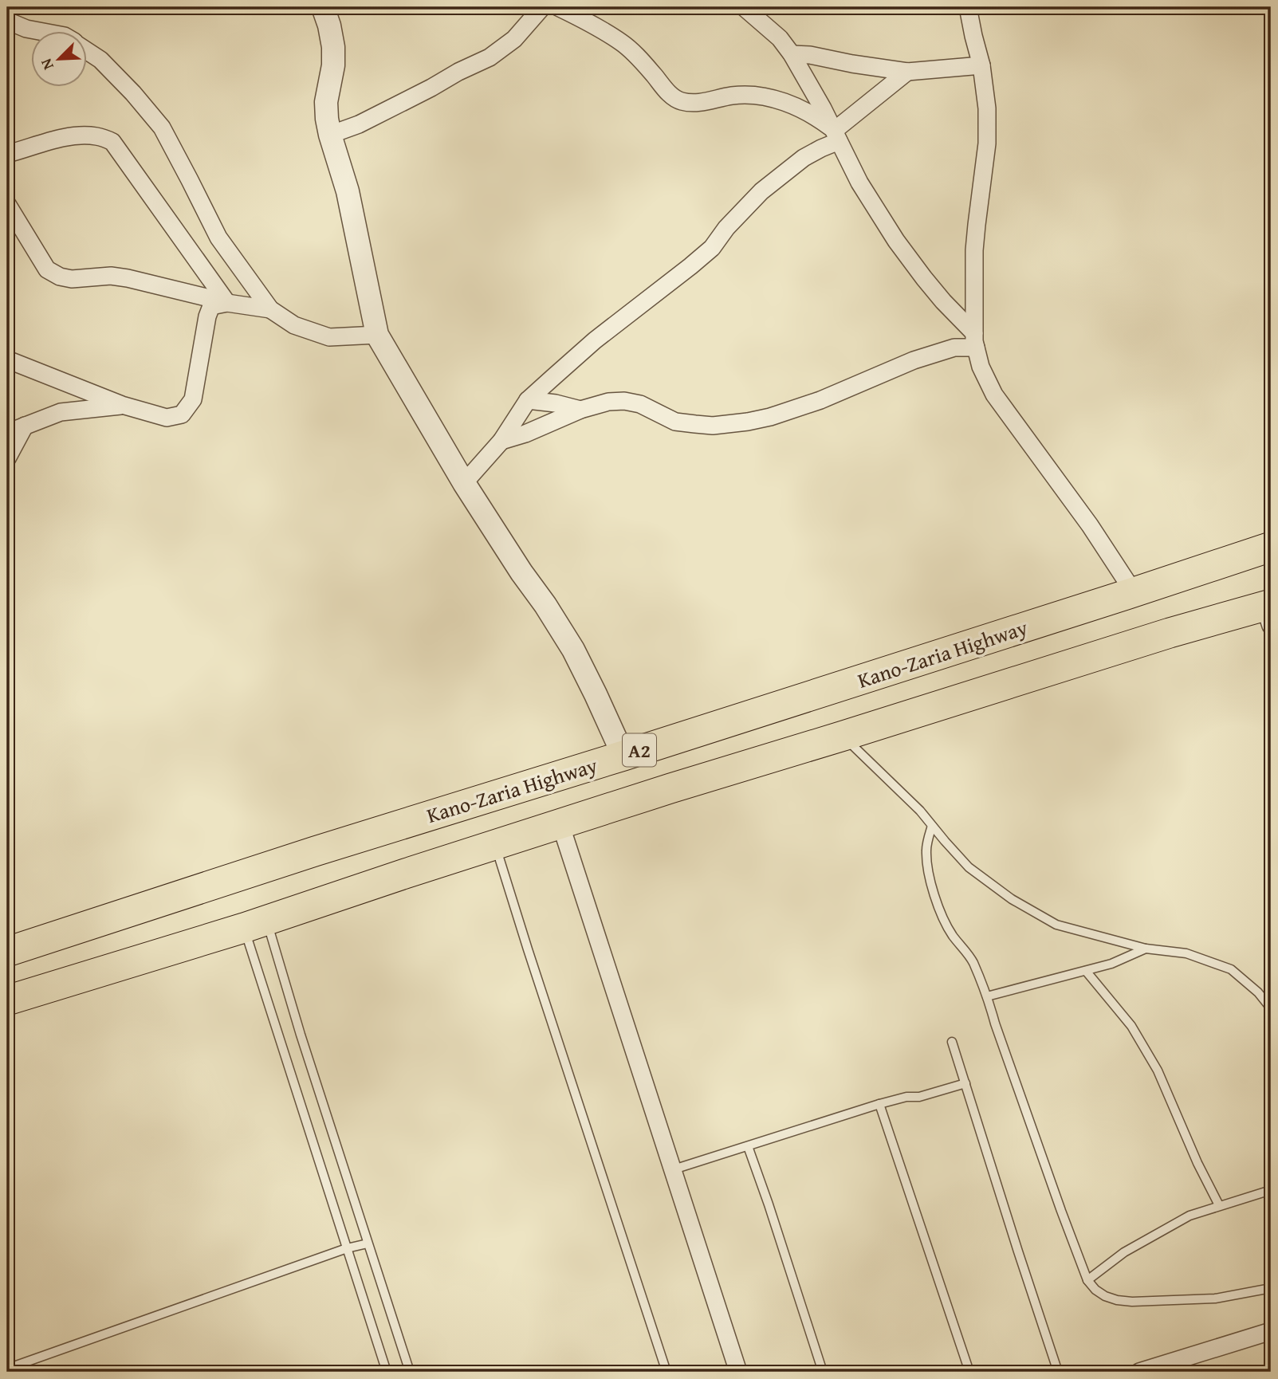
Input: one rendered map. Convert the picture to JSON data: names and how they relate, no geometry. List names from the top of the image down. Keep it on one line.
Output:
{"streets":{"highway":["Kano-Zaria Highway","A2"]},"north":"bottom left"}
